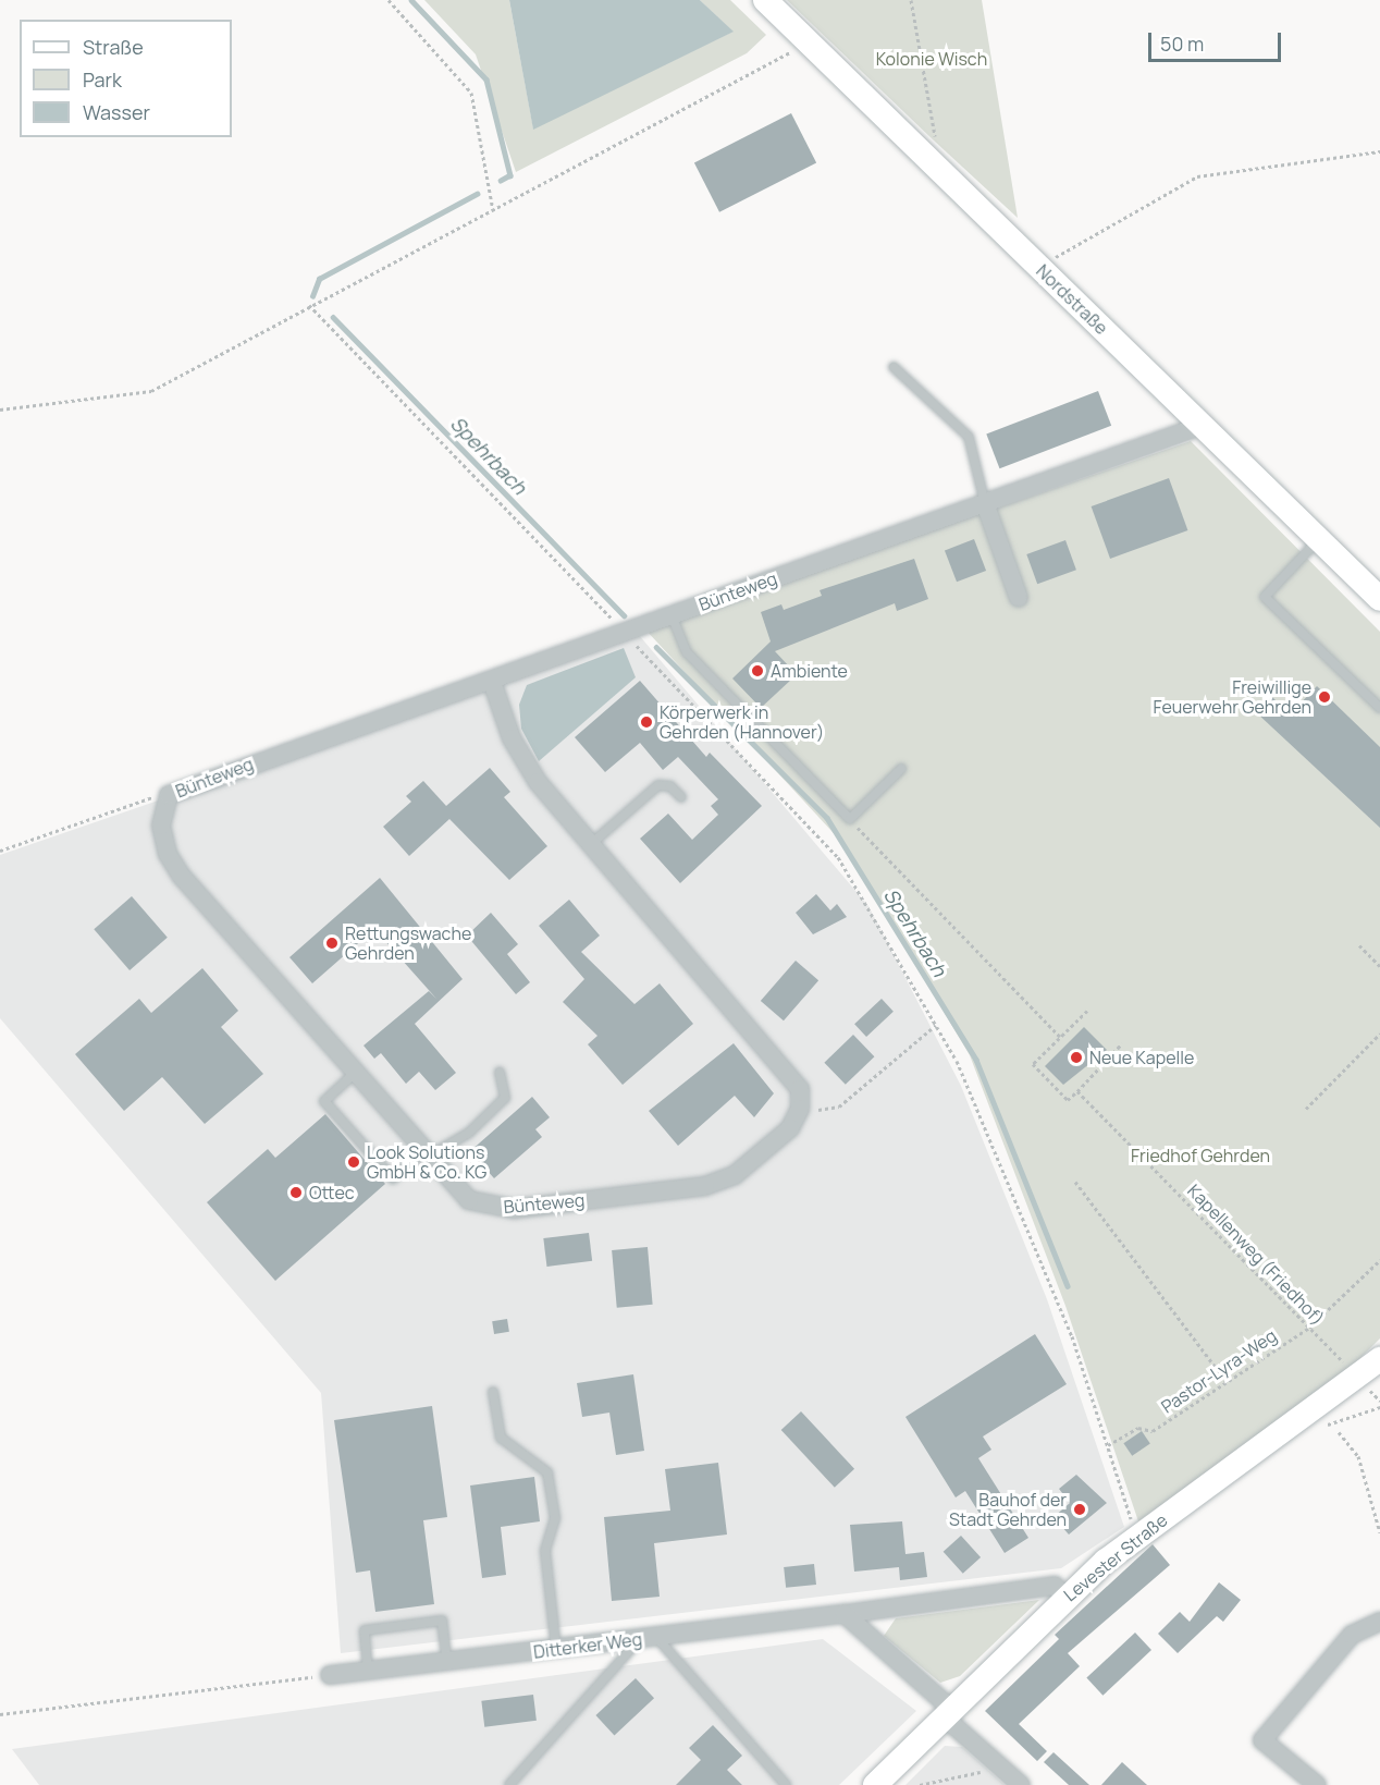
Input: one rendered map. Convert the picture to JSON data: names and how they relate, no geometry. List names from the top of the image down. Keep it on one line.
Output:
{"streets":{"street":["Nordstraße","Bünteweg","Levester Straße","Ditterker Weg"],"path":["Kapellenweg (Friedhof)","Pastor-Lyra-Weg"]},"crossings":[["Nordstraße","Bünteweg"],["Kapellenweg (Friedhof)","Pastor-Lyra-Weg"],["Levester Straße","Ditterker Weg"]],"water":["Spehrbach"],"parks":["Kolonie Wisch","Friedhof Gehrden"],"places":["Ambiente","Freiwillige Feuerwehr Gehrden","Körperwerk in Gehrden (Hannover)","Rettungswache Gehrden","Neue Kapelle","Look Solutions GmbH & Co. KG","Ottec","Bauhof der Stadt Gehrden"],"legend":["Straße","Park","Wasser"],"scale_bar":"50 m"}
